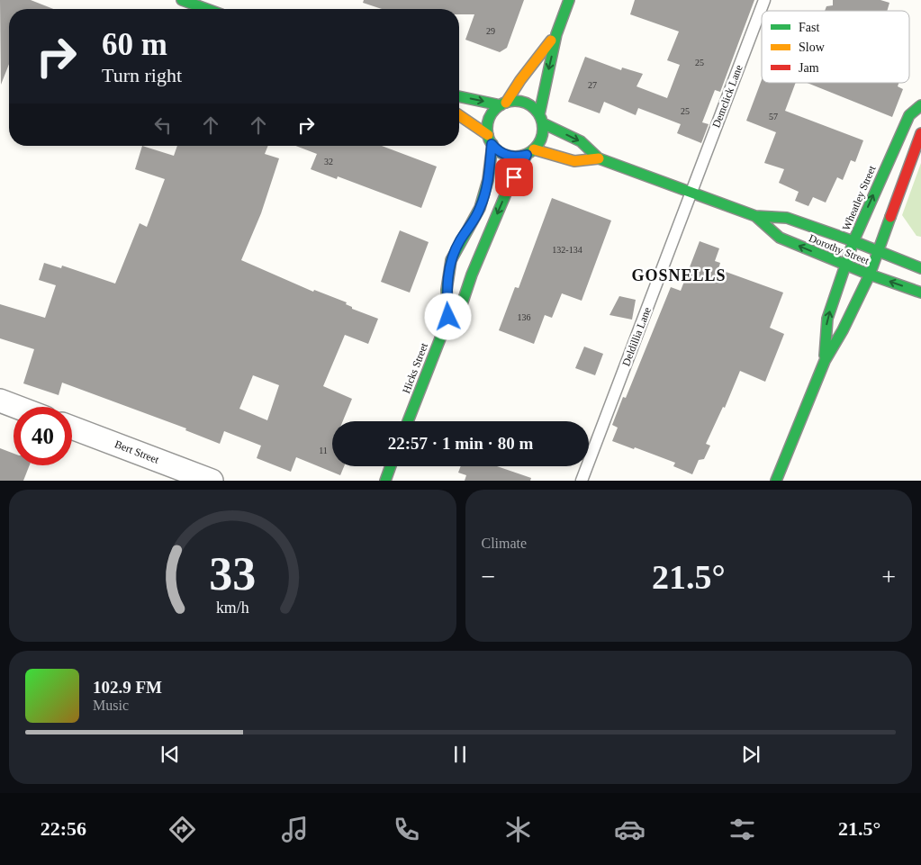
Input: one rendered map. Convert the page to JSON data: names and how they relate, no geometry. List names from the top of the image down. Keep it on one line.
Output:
{"streets":{"main road":["Wheatley Street","Dorothy Street","Hicks Street"],"street":["Bert Street"],"lane":["Demclick Lane","Deldillia Lane"]},"crossings":[["Demclick Lane","Dorothy Street"],["Demclick Lane","Deldillia Lane"],["Wheatley Street","Dorothy Street"],["Dorothy Street","Deldillia Lane"],["Dorothy Street","Hicks Street"]],"districts":["GOSNELLS"],"house_numbers":["29","25","27","25","57","32","132-134","136","11"],"legend":["Fast","Slow","Jam"],"page":{"turn":["60 m","Turn right"],"limit":"40","trip":"22:57 · 1 min · 80 m","tile":"Climate","heat":["−","21.5°","+"],"song":["102.9 FM","Music"],"tabs":["22:56","21.5°"],"gauge":["33","km/h"]}}
